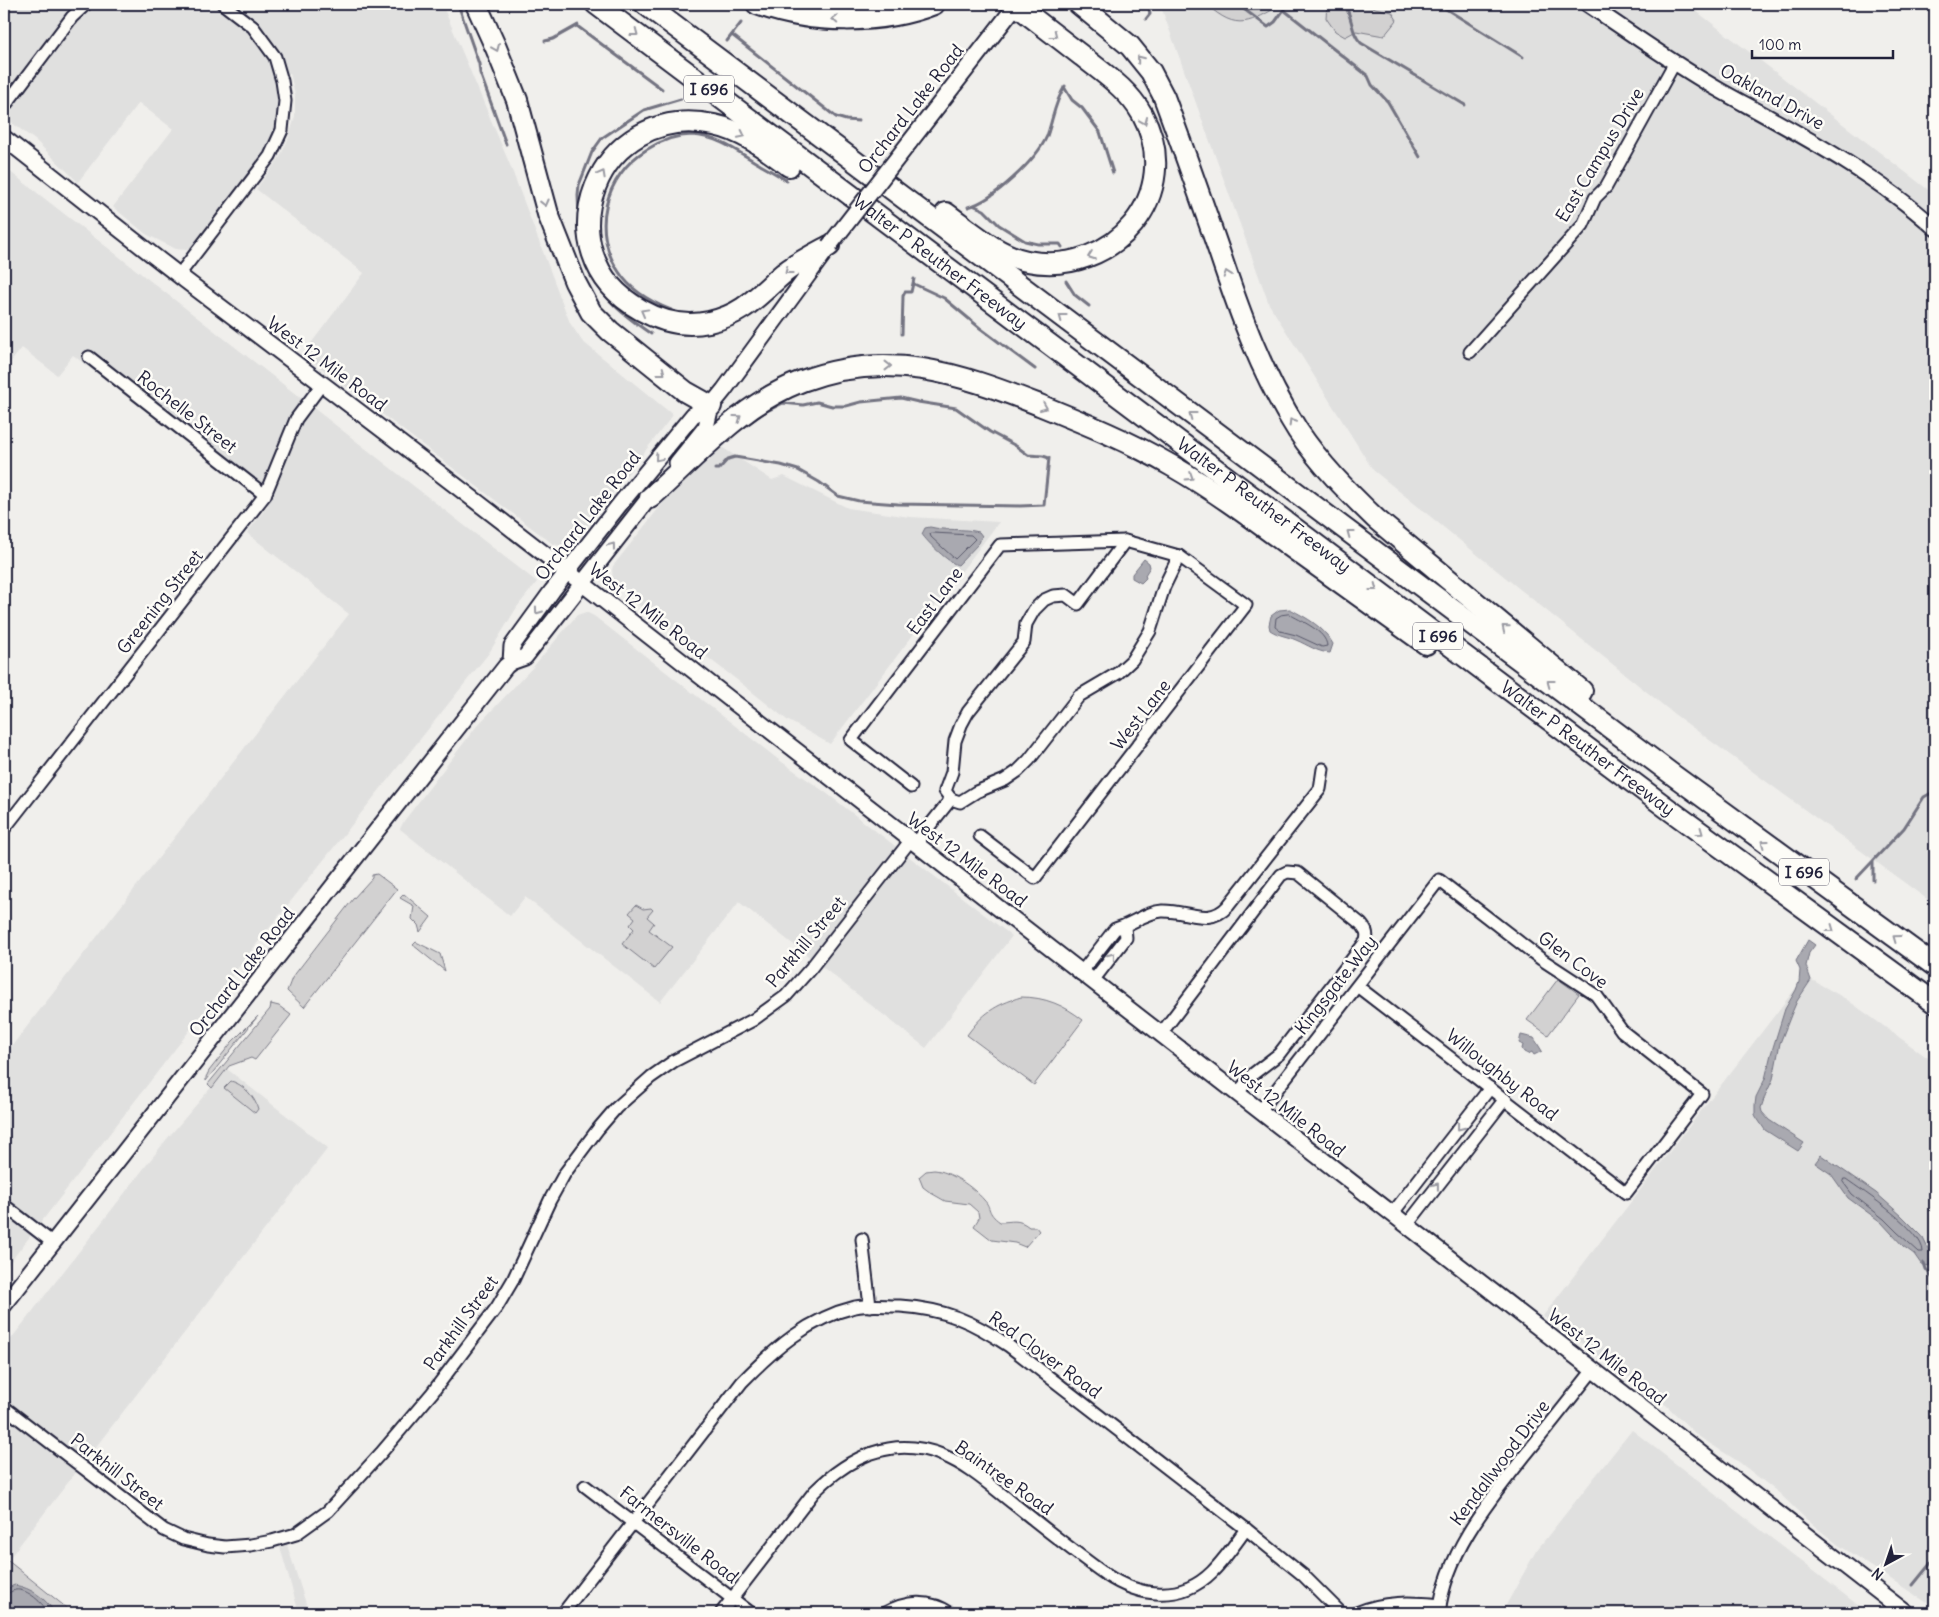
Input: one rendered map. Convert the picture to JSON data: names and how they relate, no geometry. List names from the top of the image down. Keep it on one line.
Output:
{"streets":{"highway":["I 696","Walter P Reuther Freeway"],"main road":["Orchard Lake Road","West 12 Mile Road"],"street":["Oakland Drive","East Campus Drive","Rochelle Street","East Lane","Greening Street","West Lane","Parkhill Street","Glen Cove","Kingsgate Way","Willoughby Road","Red Clover Road","Kendallwood Drive","Baintree Road","Farmersville Road"]},"crossings":[["Oakland Drive","East Campus Drive"],["Orchard Lake Road","West 12 Mile Road"],["West 12 Mile Road","Greening Street"],["West 12 Mile Road","Parkhill Street"],["West 12 Mile Road","Kingsgate Way"],["West 12 Mile Road","Kendallwood Drive"],["Rochelle Street","Greening Street"],["East Lane","West Lane"],["Glen Cove","Kingsgate Way"],["Glen Cove","Willoughby Road"],["Kingsgate Way","Willoughby Road"],["Red Clover Road","Baintree Road"],["Red Clover Road","Farmersville Road"],["Baintree Road","Farmersville Road"]],"scale_bar":"100 m","north":"bottom left"}
